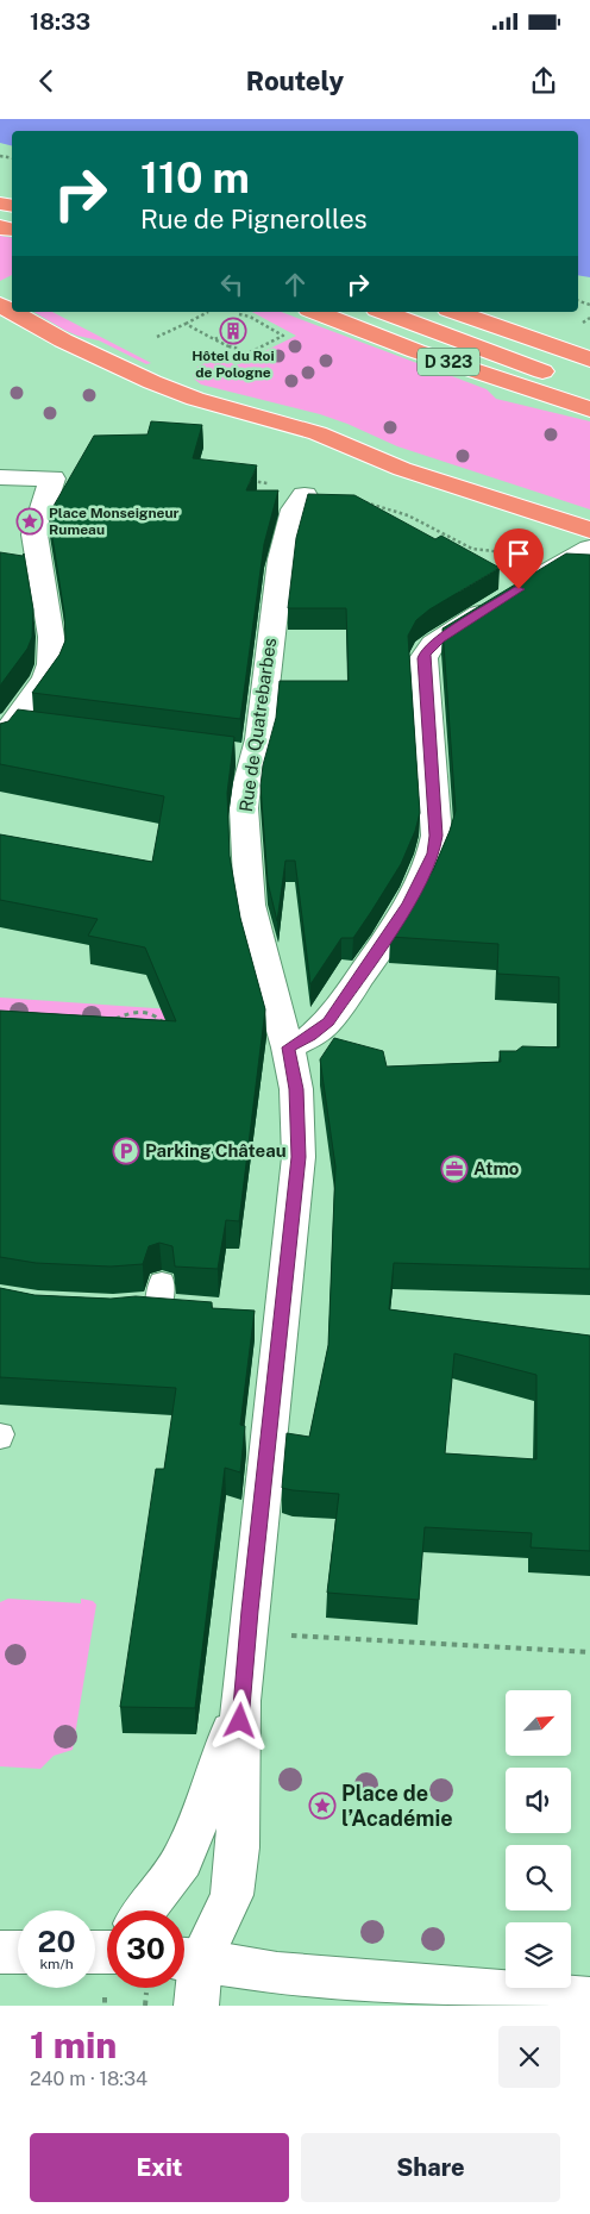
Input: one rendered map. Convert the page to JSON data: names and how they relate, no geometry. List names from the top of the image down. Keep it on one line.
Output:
{"streets":{"highway":["D 323"],"street":["Rue de Quatrebarbes"]},"places":{"building":["Hôtel du Roi de Pologne"],"place":["Place Monseigneur Rumeau","Place de l’Académie"],"parking":["Parking Château"],"office":["Atmo"]},"north":"top right","page":{"status":"18:33","header":"Routely","turn":["110 m","Rue de Pignerolles"],"speed":"20 km/h","limit":"30","heading":["1 min","240 m · 18:34"],"buttons":["Exit","Share"]}}
